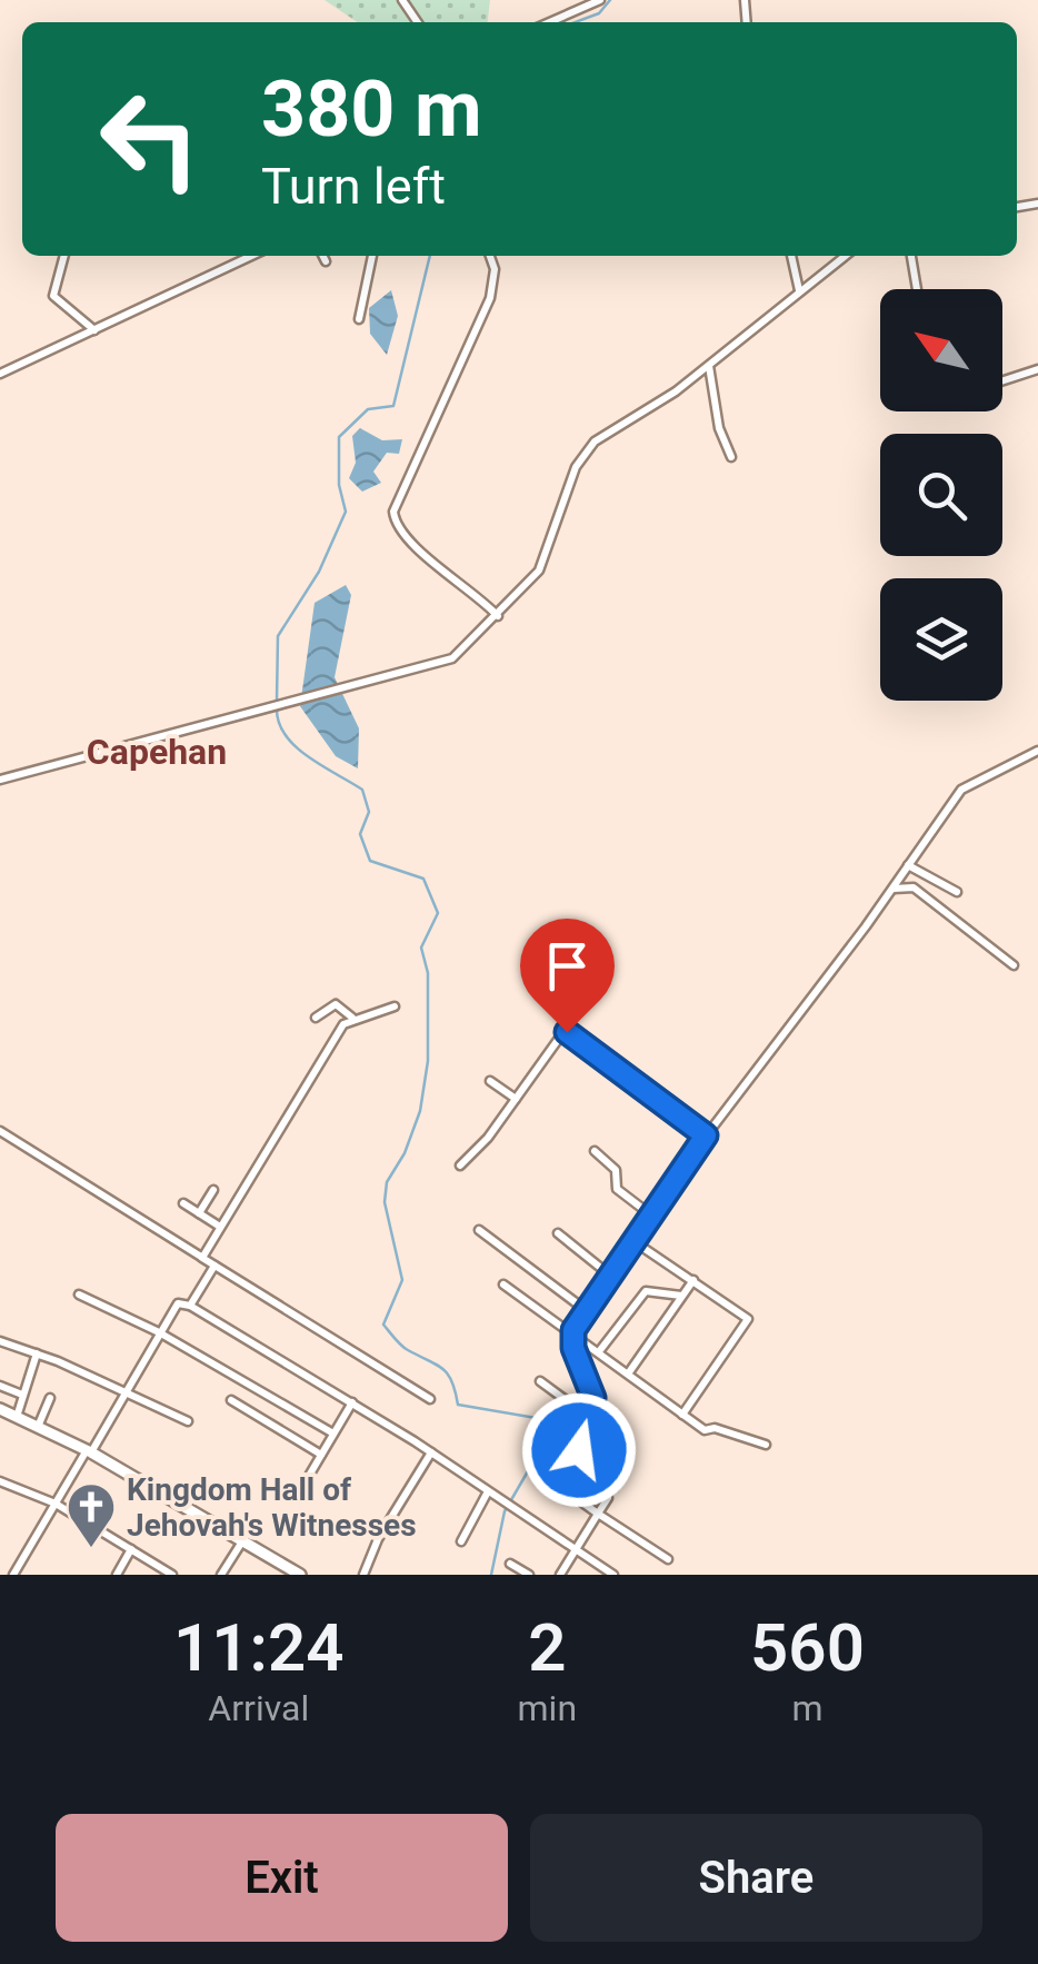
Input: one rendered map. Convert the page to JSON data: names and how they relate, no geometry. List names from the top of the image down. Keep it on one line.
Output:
{"districts":["Capehan"],"places":{"church":["Kingdom Hall of Jehovah's Witnesses"]},"north":"top left","page":{"turn":["380 m","Turn left"],"eta":["11:24","Arrival","2","min","560","m"],"buttons":["Exit","Share"]}}
